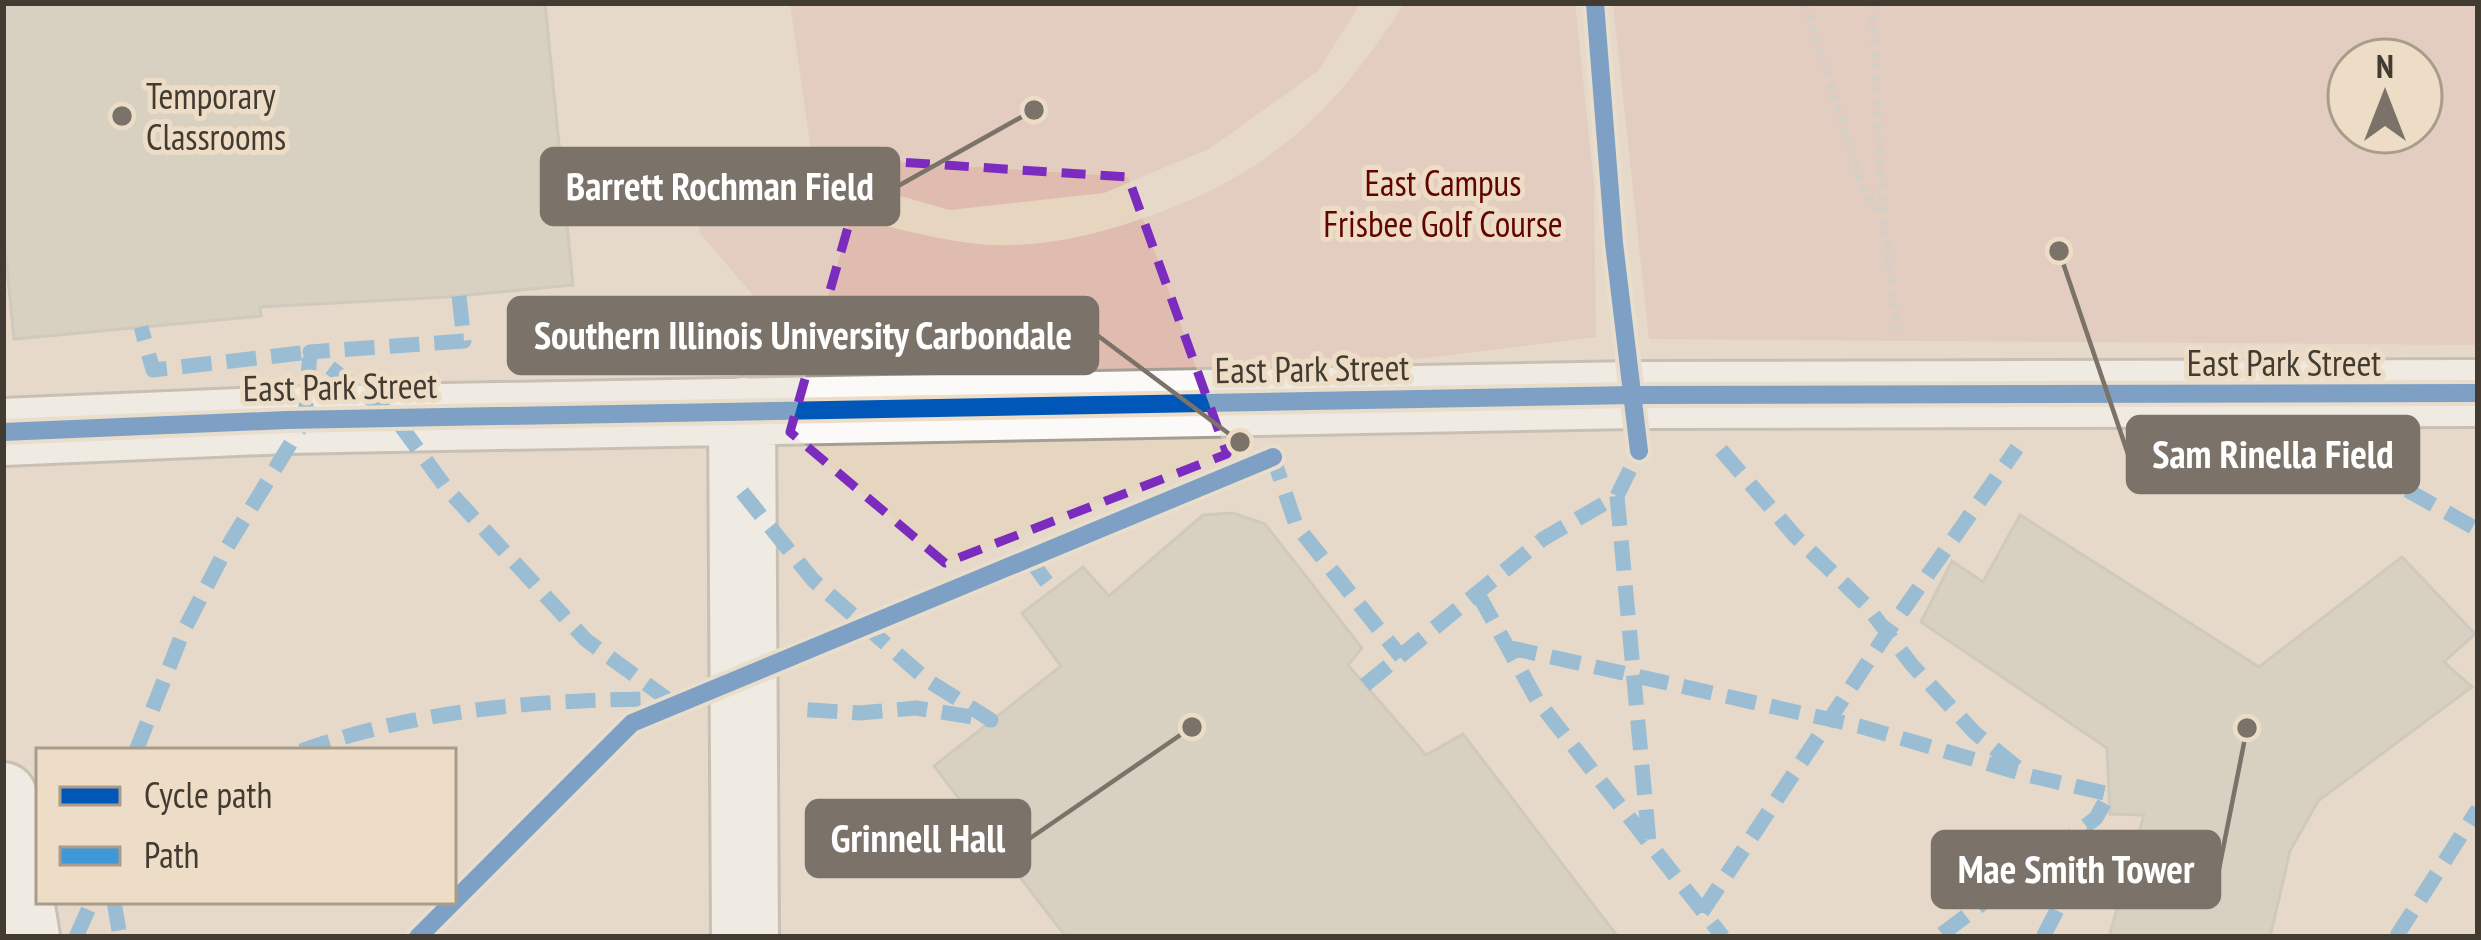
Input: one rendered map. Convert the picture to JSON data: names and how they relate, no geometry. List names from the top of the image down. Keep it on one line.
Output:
{"streets":{"street":["East Park Street"]},"parks":["East Campus Frisbee Golf Course"],"places":["Barrett Rochman Field","Temporary Classrooms","Sam Rinella Field","Southern Illinois University Carbondale","Grinnell Hall","Mae Smith Tower"],"legend":["Cycle path","Path"],"north":"top"}
